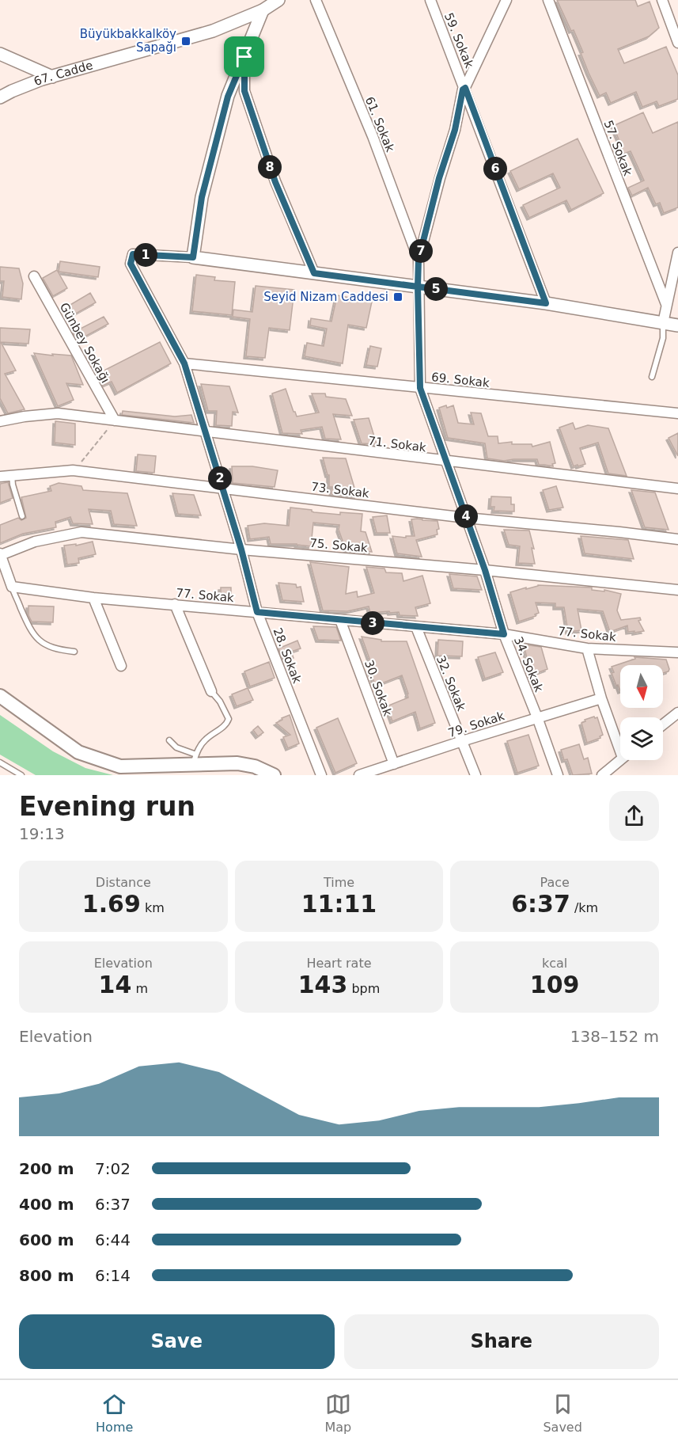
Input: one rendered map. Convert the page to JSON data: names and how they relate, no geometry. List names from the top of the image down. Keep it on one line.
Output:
{"streets":{"street":["59. Sokak","67. Cadde","61. Sokak","57. Sokak","Günbey Sokağı","69. Sokak","71. Sokak","73. Sokak","75. Sokak","77. Sokak","28. Sokak","34. Sokak","32. Sokak","30. Sokak","79. Sokak"]},"crossings":[["61. Sokak","34. Sokak"],["Günbey Sokağı","71. Sokak"],["69. Sokak","28. Sokak"],["69. Sokak","34. Sokak"],["71. Sokak","28. Sokak"],["71. Sokak","34. Sokak"],["73. Sokak","28. Sokak"],["73. Sokak","34. Sokak"],["75. Sokak","28. Sokak"],["75. Sokak","34. Sokak"],["77. Sokak","28. Sokak"],["77. Sokak","34. Sokak"],["77. Sokak","32. Sokak"],["77. Sokak","30. Sokak"],["34. Sokak","79. Sokak"],["32. Sokak","79. Sokak"],["30. Sokak","79. Sokak"]],"places":{"transit":["Büyükbakkalköy Sapağı","Seyid Nizam Caddesi"]},"north":"bottom","page":{"pins":["8","6","7","1","5","2","4","3"],"heading":["Evening run","19:13"],"stats":[["Distance","1.69 km"],["Time","11:11"],["Pace","6:37 /km"],["Elevation","14 m"],["Heart rate","143 bpm"],["kcal","109"]],"chart":["Elevation","138–152 m"],"list":[{"name":"200 m","note":"7:02"},{"name":"400 m","note":"6:37"},{"name":"600 m","note":"6:44"},{"name":"800 m","note":"6:14"}],"buttons":["Save","Share"],"tabs":["Home","Map","Saved"]}}
